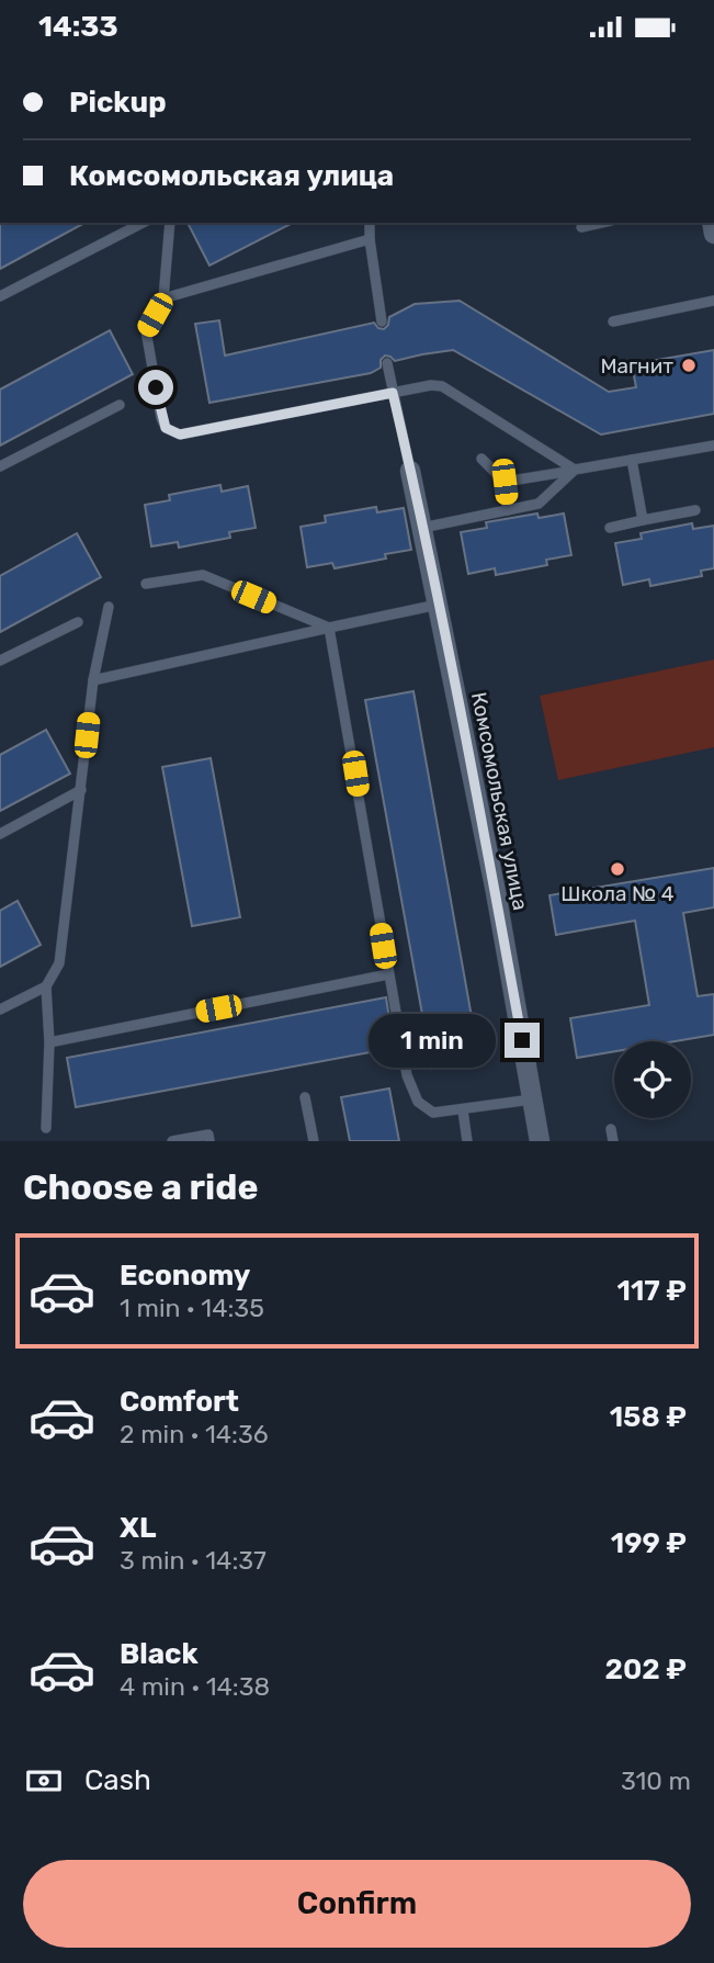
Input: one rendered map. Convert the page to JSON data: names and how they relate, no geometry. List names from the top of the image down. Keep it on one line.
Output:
{"streets":{"street":["Комсомольская улица"]},"places":["Магнит","Школа № 4"],"page":{"status":"14:33","banner":["Pickup","Комсомольская улица"],"bubble":"1 min","heading":"Choose a ride","list":[{"name":"Economy","note":"1 min · 14:35","value":"117 ₽"},{"name":"Comfort","note":"2 min · 14:36","value":"158 ₽"},{"name":"XL","note":"3 min · 14:37","value":"199 ₽"},{"name":"Black","note":"4 min · 14:38","value":"202 ₽"}],"pay":["Cash","310 m"],"buttons":"Confirm"}}
